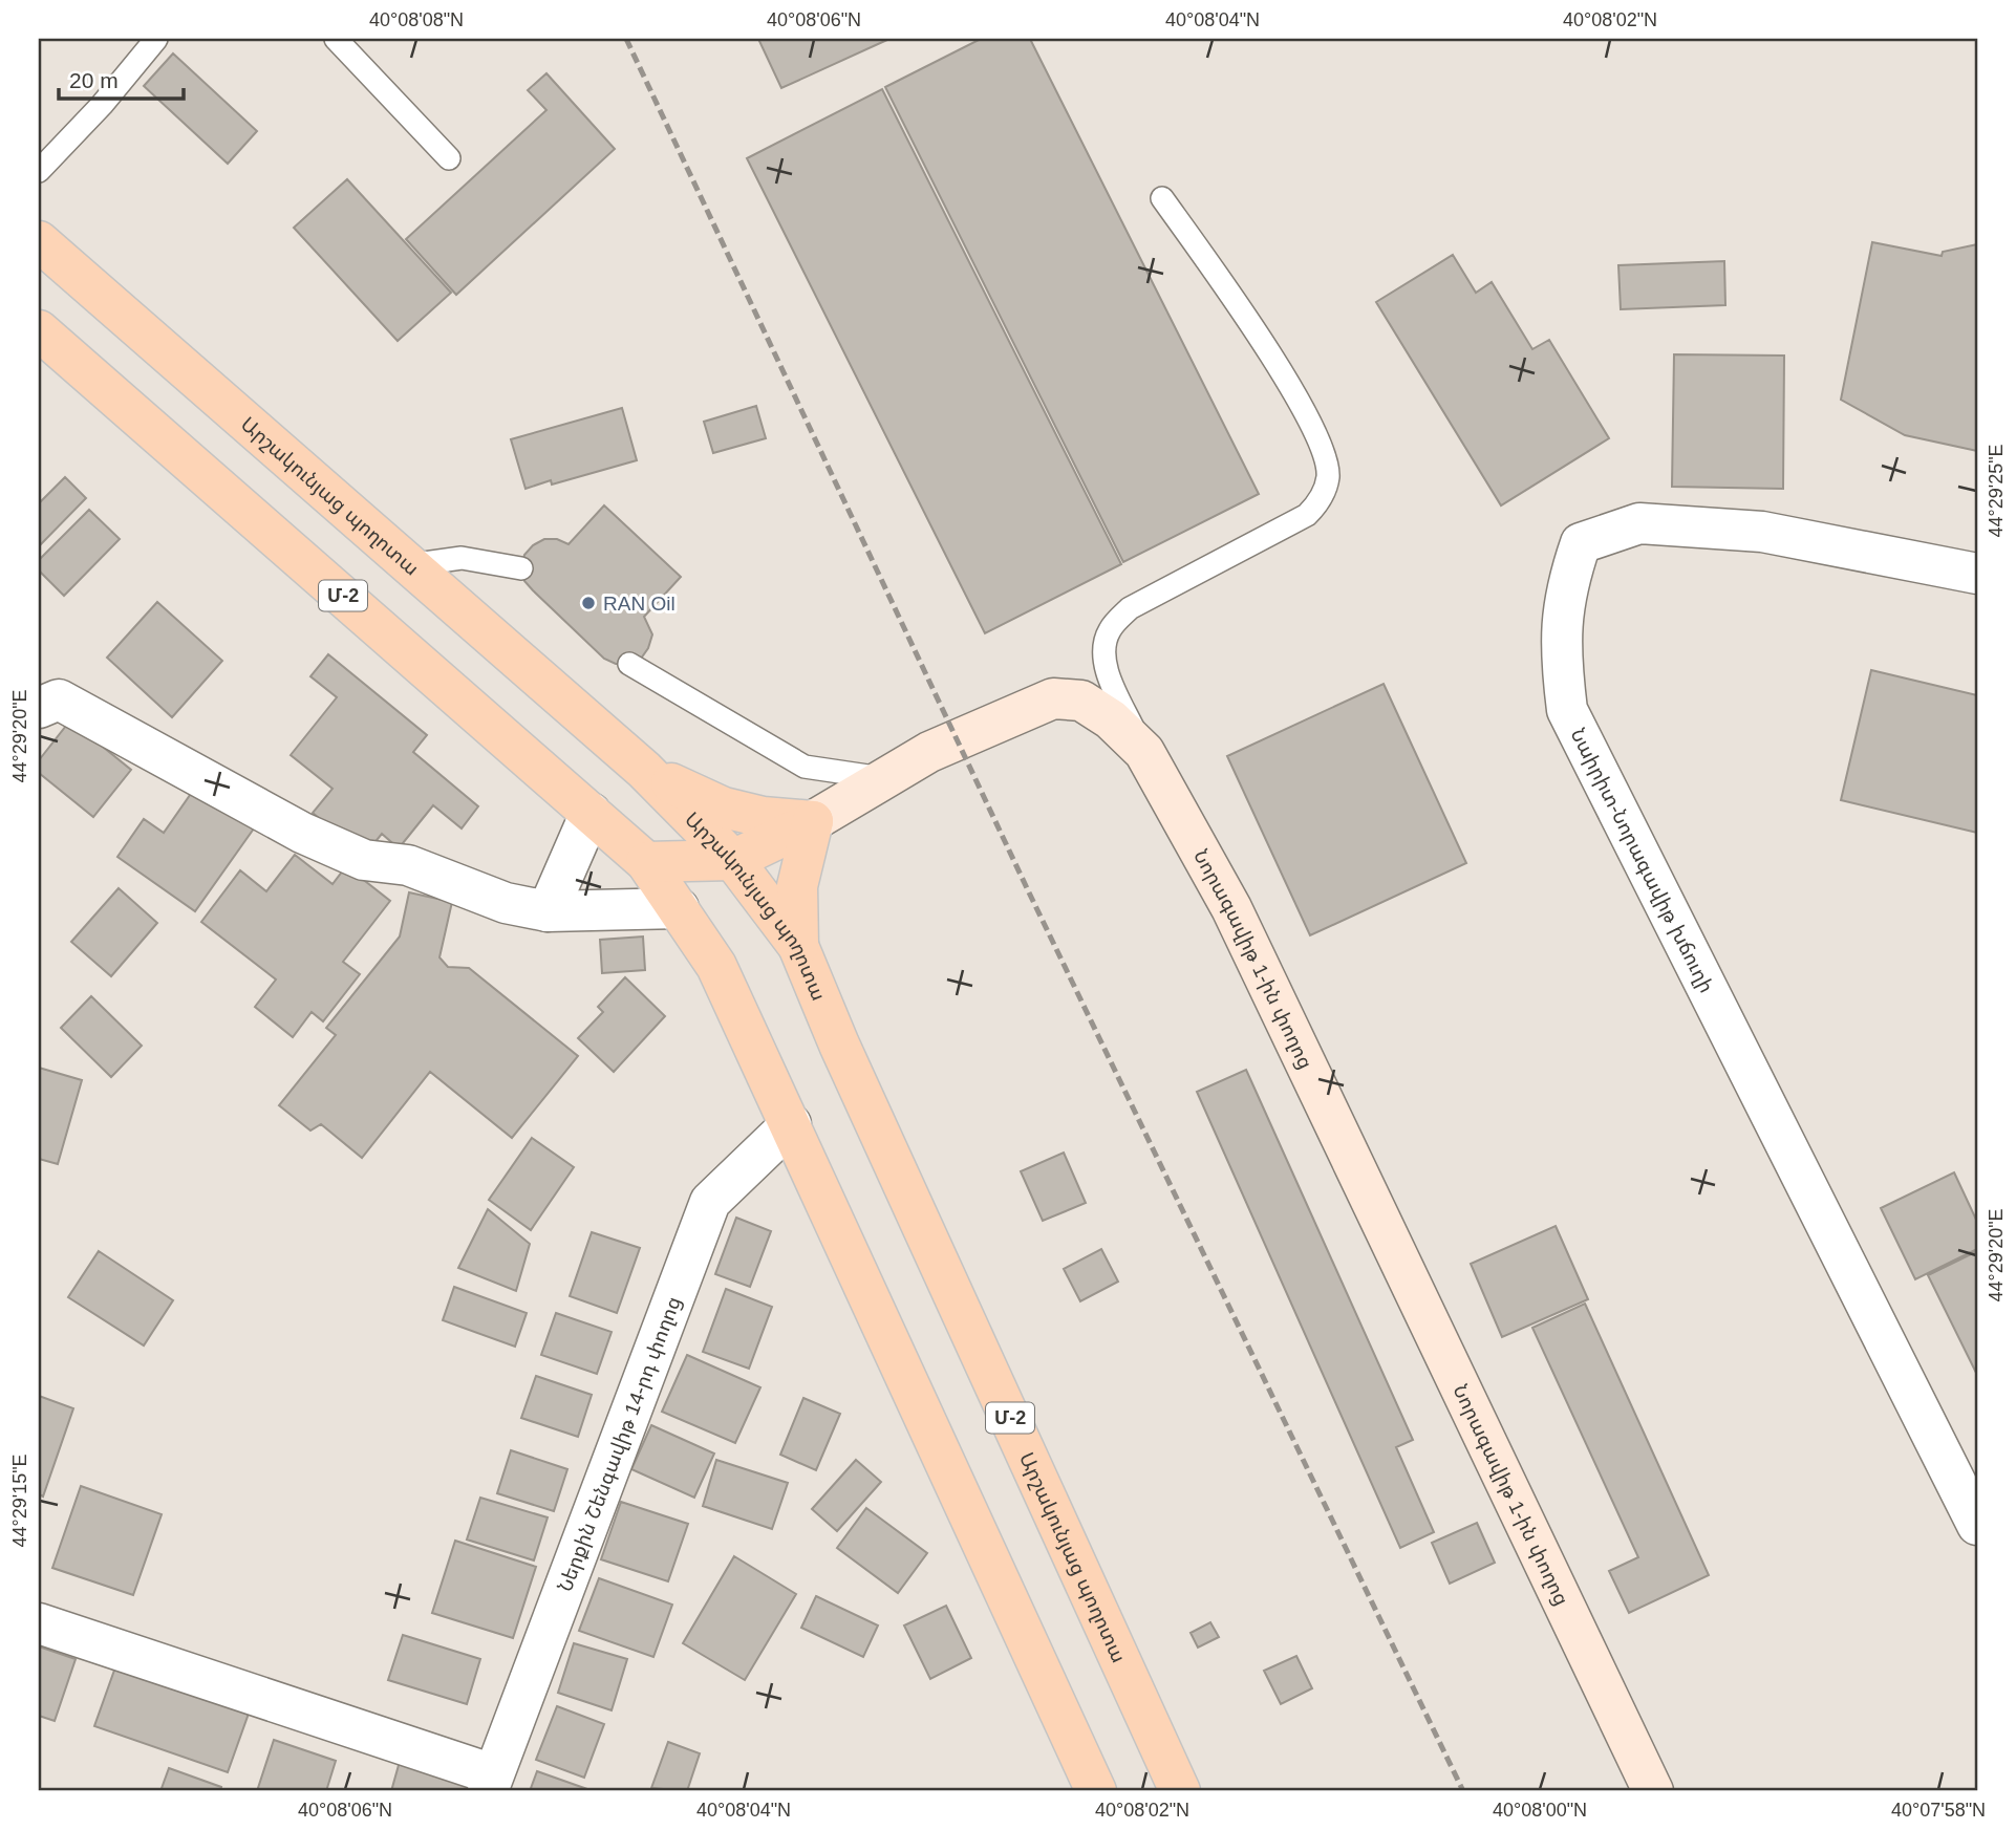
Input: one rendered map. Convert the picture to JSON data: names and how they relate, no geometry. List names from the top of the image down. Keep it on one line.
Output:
{"streets":{"main road":["Արշակունյաց պողոտա","Մ-2","Նորագավիթ 1-ին փողոց"],"street":["Նաիրիտ-Նորագավիթ խճուղի","Ներքին Շենգավիթ 14-րդ փողոց"]},"crossings":[["Մ-2","Ներքին Շենգավիթ 14-րդ փողոց"]],"places":["RAN Oil"],"scale_bar":"20 m","coordinates":["40°08'08\"N","40°08'06\"N","40°08'04\"N","40°08'02\"N","44°29'25\"E","44°29'20\"E","44°29'15\"E","40°08'00\"N","40°07'58\"N"]}
